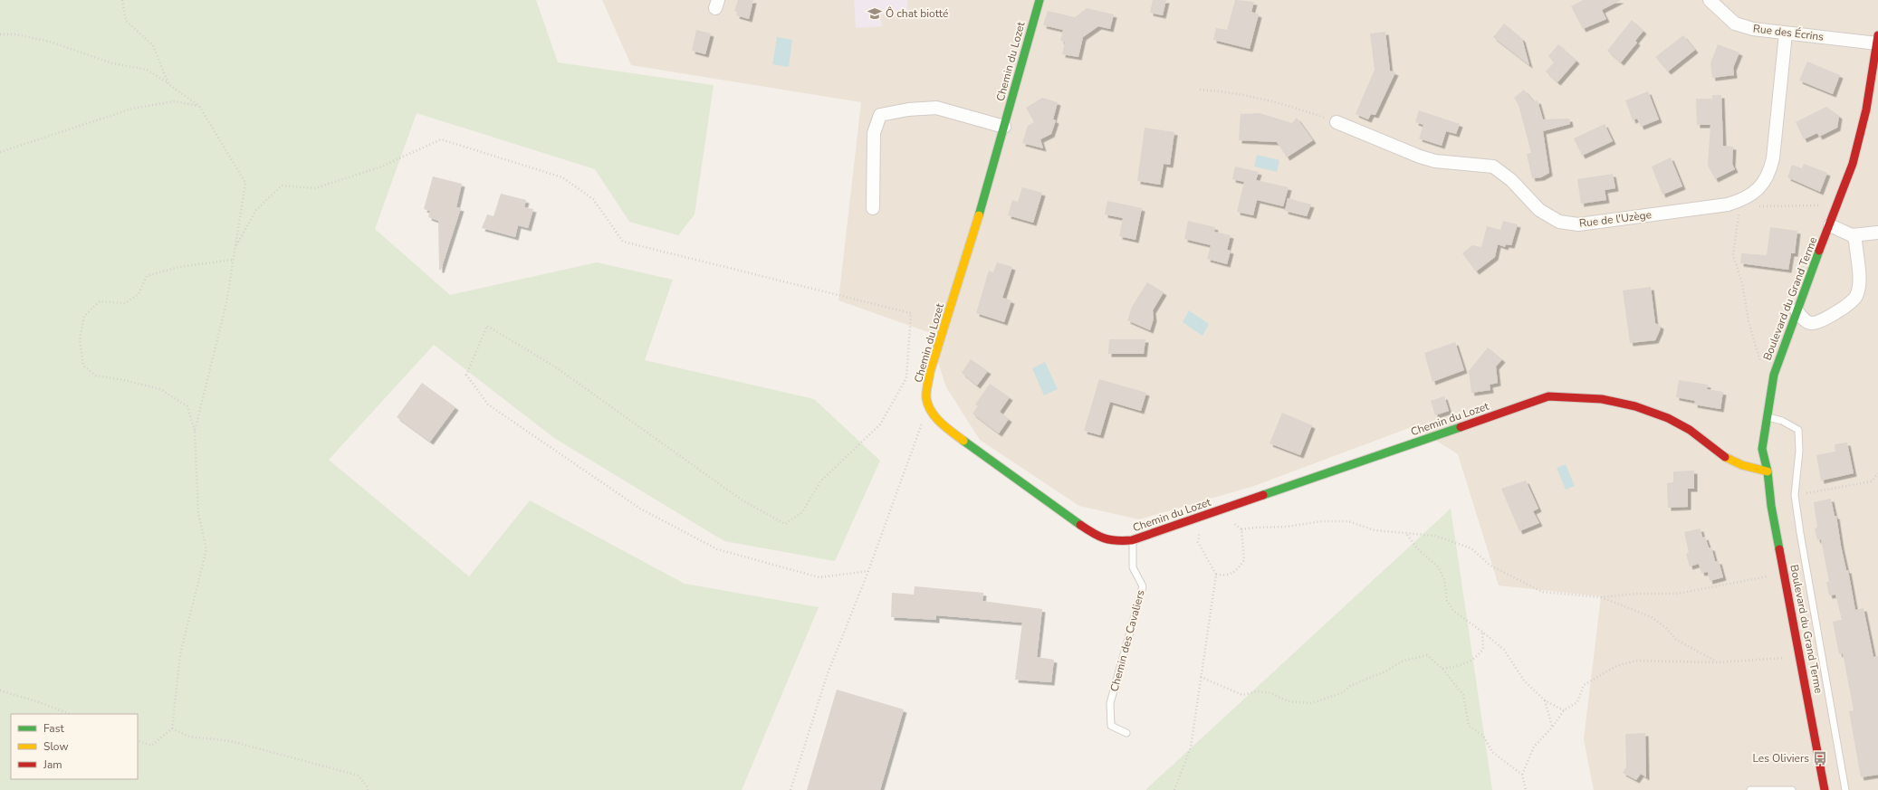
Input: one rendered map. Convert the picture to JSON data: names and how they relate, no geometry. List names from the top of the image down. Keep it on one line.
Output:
{"streets":{"street":["Rue des Écrins","Chemin du Lozet","Rue de l'Uzège","Boulevard du Grand Terme"],"lane":["Chemin des Cavaliers"]},"crossings":[["Rue des Écrins","Rue de l'Uzège"],["Rue des Écrins","Boulevard du Grand Terme"],["Chemin du Lozet","Boulevard du Grand Terme"],["Chemin du Lozet","Chemin des Cavaliers"]],"places":{"school or university":["Ô chat biotté"],"bus stop":["Les Oliviers"]},"legend":["Fast","Slow","Jam"]}
